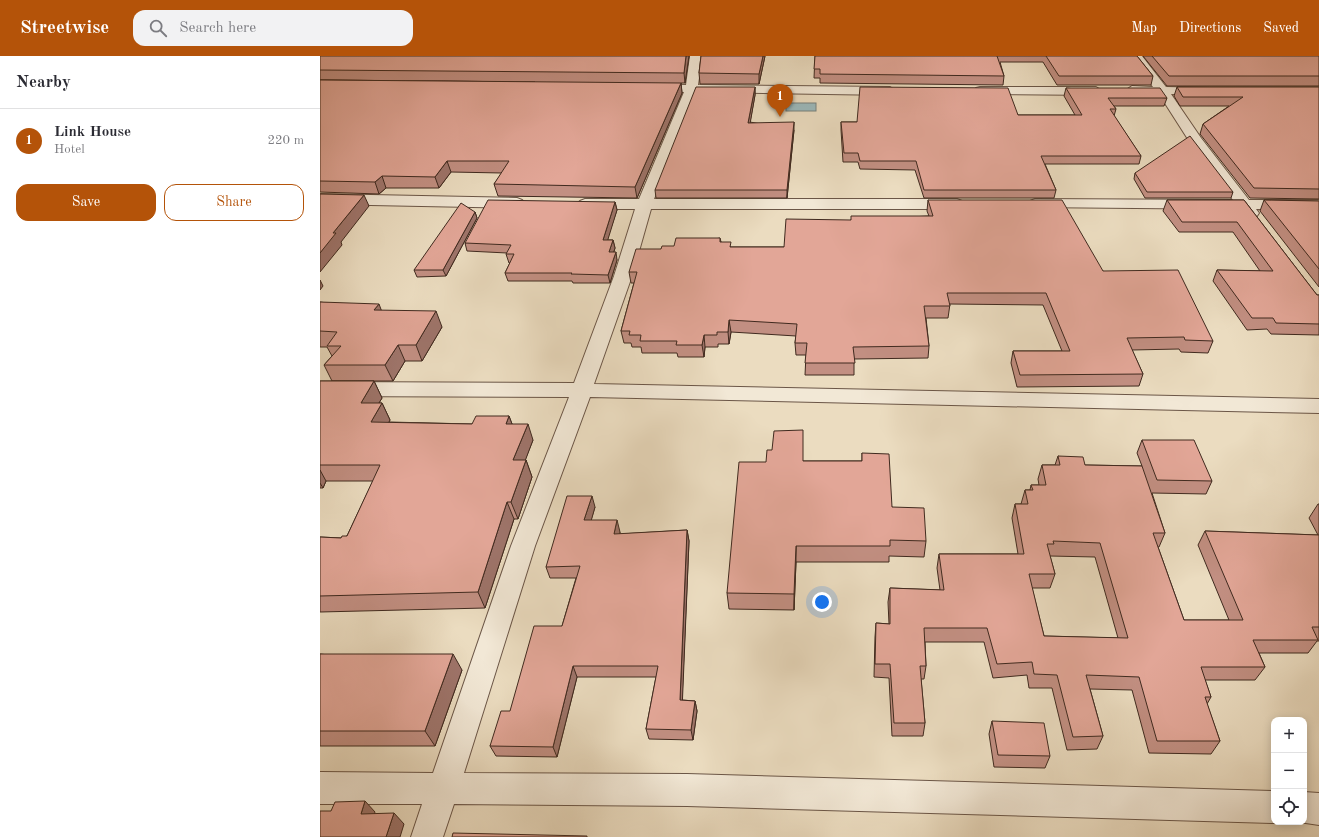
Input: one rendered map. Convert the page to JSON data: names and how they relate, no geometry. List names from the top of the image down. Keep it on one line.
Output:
{"page":{"header":"Streetwise","search":"Search here","nav":["Map","Directions","Saved"],"heading":"Nearby","pins":"1","list":[{"mark":"1","name":"Link House","note":"Hotel","value":"220 m"}],"buttons":["Save","Share"],"map_buttons":["+","−"]}}
